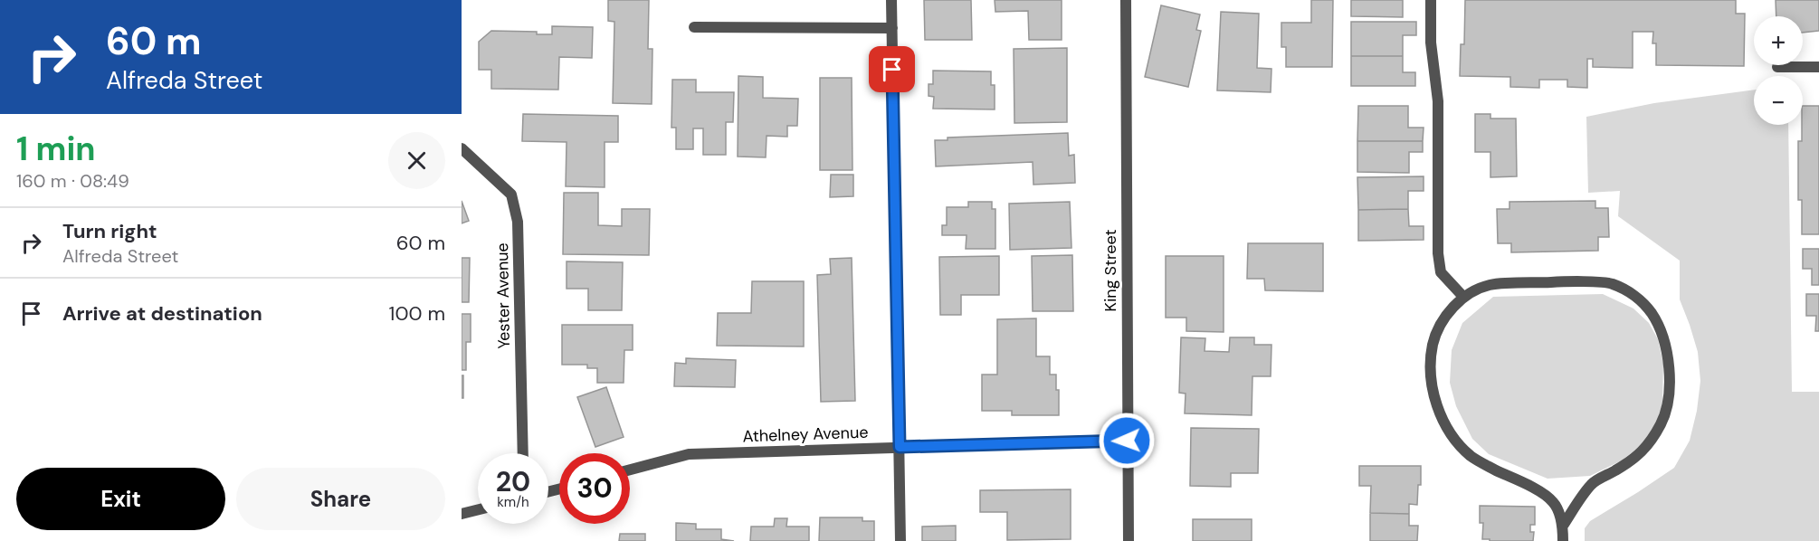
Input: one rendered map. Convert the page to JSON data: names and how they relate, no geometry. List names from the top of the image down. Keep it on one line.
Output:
{"streets":{"street":["King Street","Yester Avenue","Athelney Avenue"]},"crossings":[["King Street","Athelney Avenue"]],"page":{"turn":["60 m","Alfreda Street"],"map_buttons":["+","−"],"heading":["1 min","160 m · 08:49"],"list":[{"name":"Turn right","note":"Alfreda Street","value":"60 m"},{"name":"Arrive at destination","value":"100 m"}],"speed":"20 km/h","limit":"30","buttons":["Exit","Share"]}}
